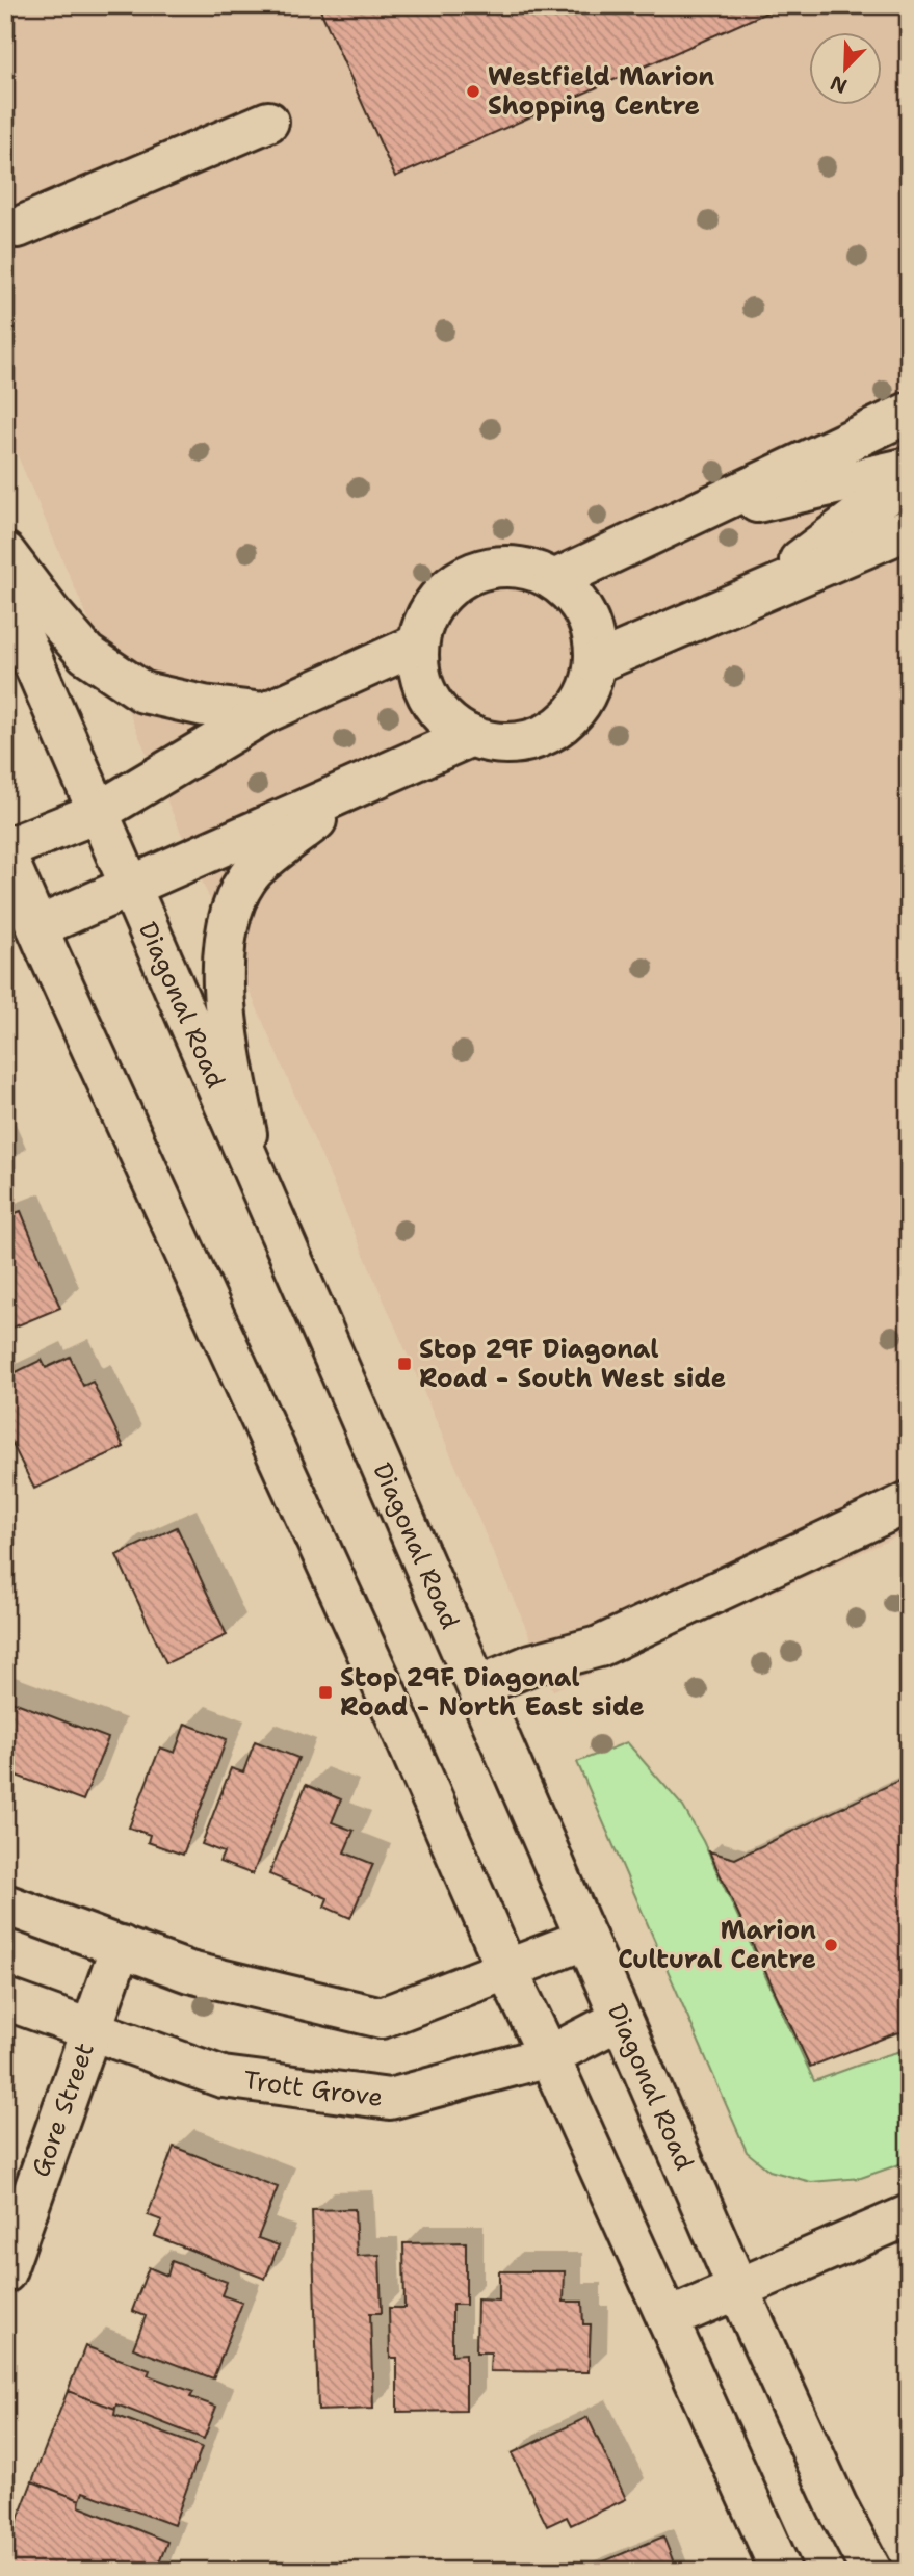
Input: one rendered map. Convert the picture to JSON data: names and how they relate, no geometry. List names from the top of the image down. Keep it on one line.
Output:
{"streets":{"street":["Diagonal Road","Trott Grove","Gore Street"]},"crossings":[["Diagonal Road","Trott Grove"],["Trott Grove","Gore Street"]],"places":{"other":["Westfield Marion Shopping Centre","Marion Cultural Centre"],"transit":["Stop 29F Diagonal Road - South West side","Stop 29F Diagonal Road - North East side"]},"north":"bottom left"}
